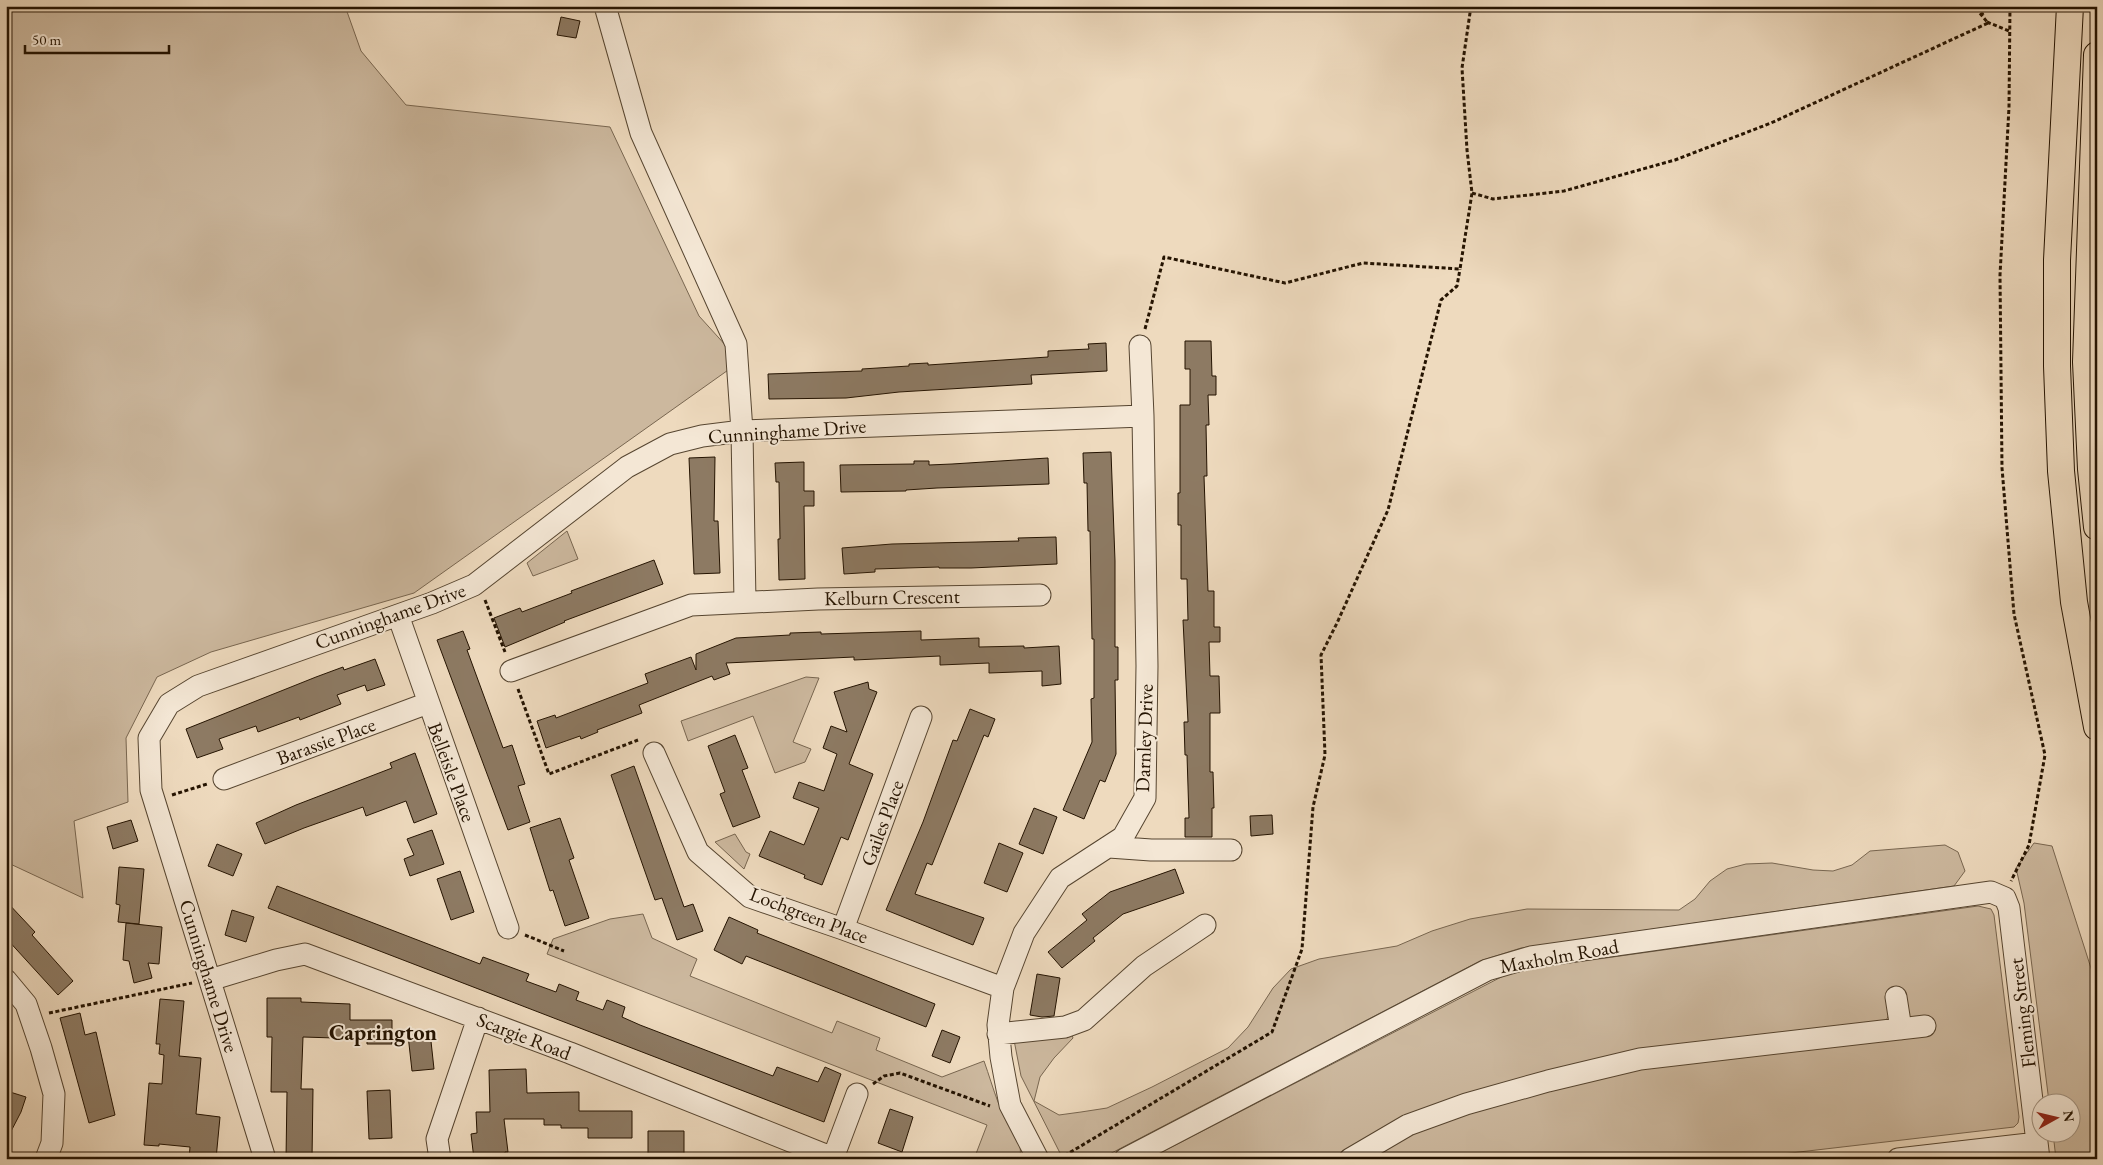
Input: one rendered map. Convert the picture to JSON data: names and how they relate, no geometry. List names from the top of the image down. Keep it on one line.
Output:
{"streets":{"street":["Cunninghame Drive","Kelburn Crescent","Darnley Drive","Barassie Place","Belleisle Place","Gailes Place","Lochgreen Place","Maxholm Road","Fleming Street","Scargie Road"]},"crossings":[["Cunninghame Drive","Darnley Drive"],["Cunninghame Drive","Belleisle Place"],["Cunninghame Drive","Scargie Road"],["Darnley Drive","Lochgreen Place"],["Barassie Place","Belleisle Place"],["Gailes Place","Lochgreen Place"],["Maxholm Road","Fleming Street"]],"districts":["Caprington"],"scale_bar":"50 m","north":"right"}
